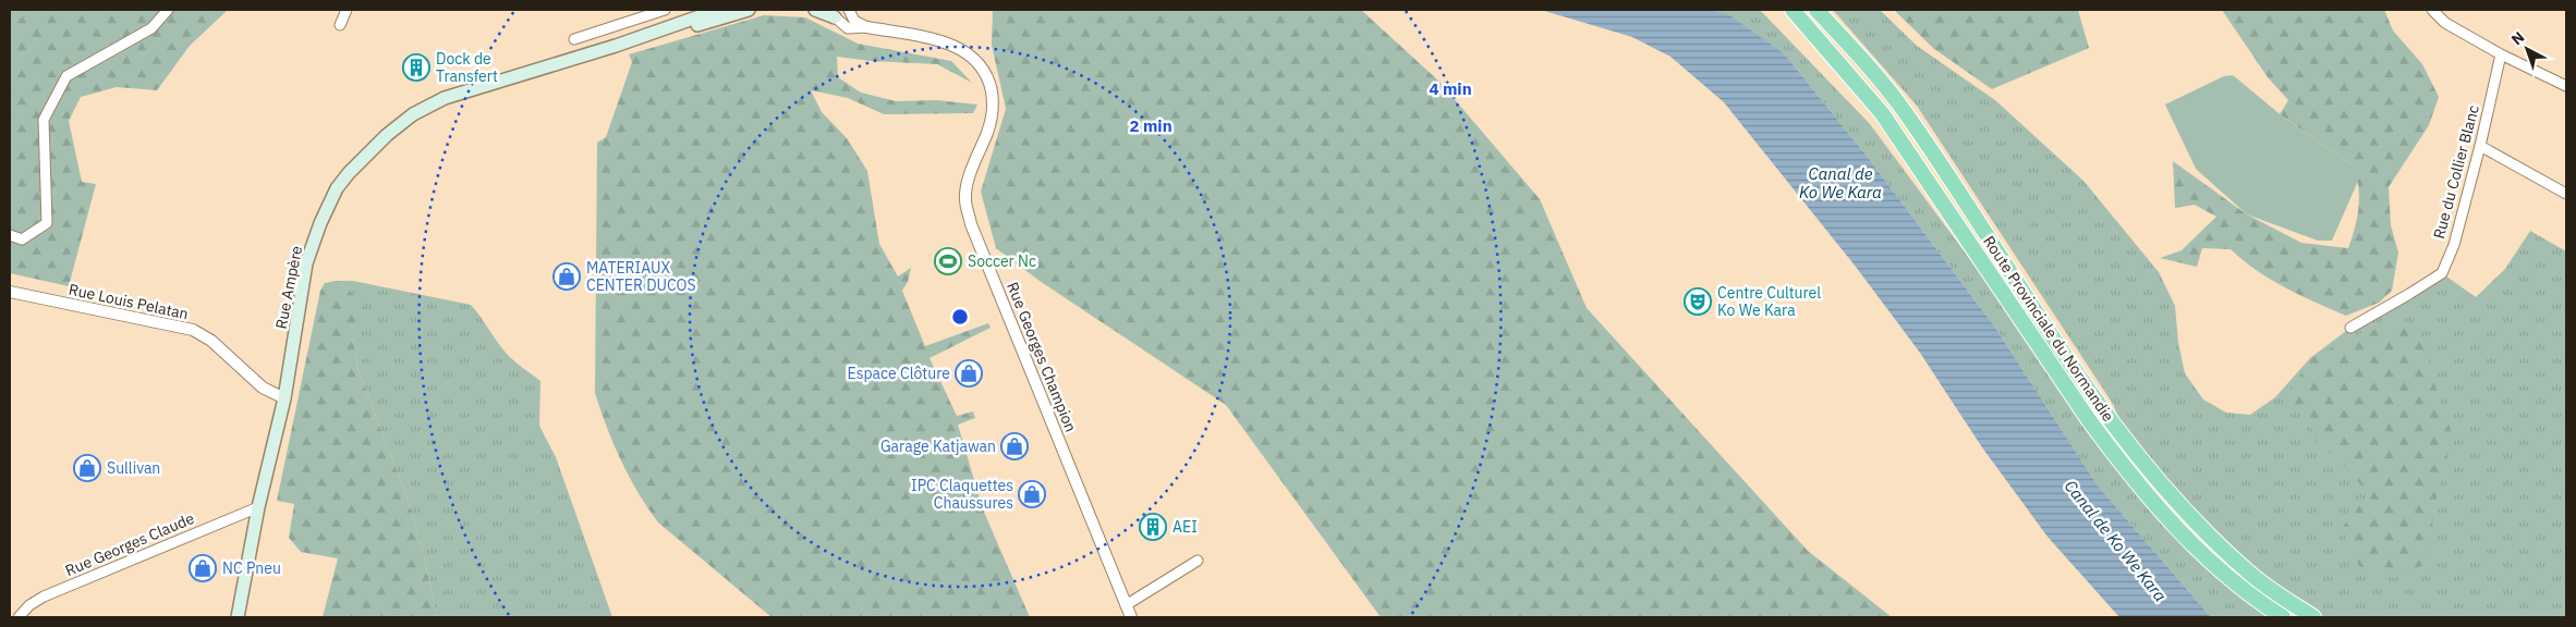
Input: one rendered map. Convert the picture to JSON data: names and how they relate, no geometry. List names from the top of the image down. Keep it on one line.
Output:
{"streets":{"highway":["Route Provinciale du Normandie"],"main road":["Rue Ampère"],"street":["Rue du Collier Blanc","Rue Louis Pelatan","Rue Georges Champion","Rue Georges Claude"]},"crossings":[["Rue Ampère","Rue Louis Pelatan"],["Rue Ampère","Rue Georges Claude"]],"water":["Canal de Ko We Kara"],"places":{"building":["Dock de Transfert","AEI"],"sports":["Soccer Nc"],"shop":["MATERIAUX CENTER DUCOS","Espace Clôture","Garage Katjawan","Sullivan","IPC Claquettes Chaussures","NC Pneu"],"theatre":["Centre Culturel Ko We Kara"]},"north":"top left","rings":["4 min","2 min"]}
